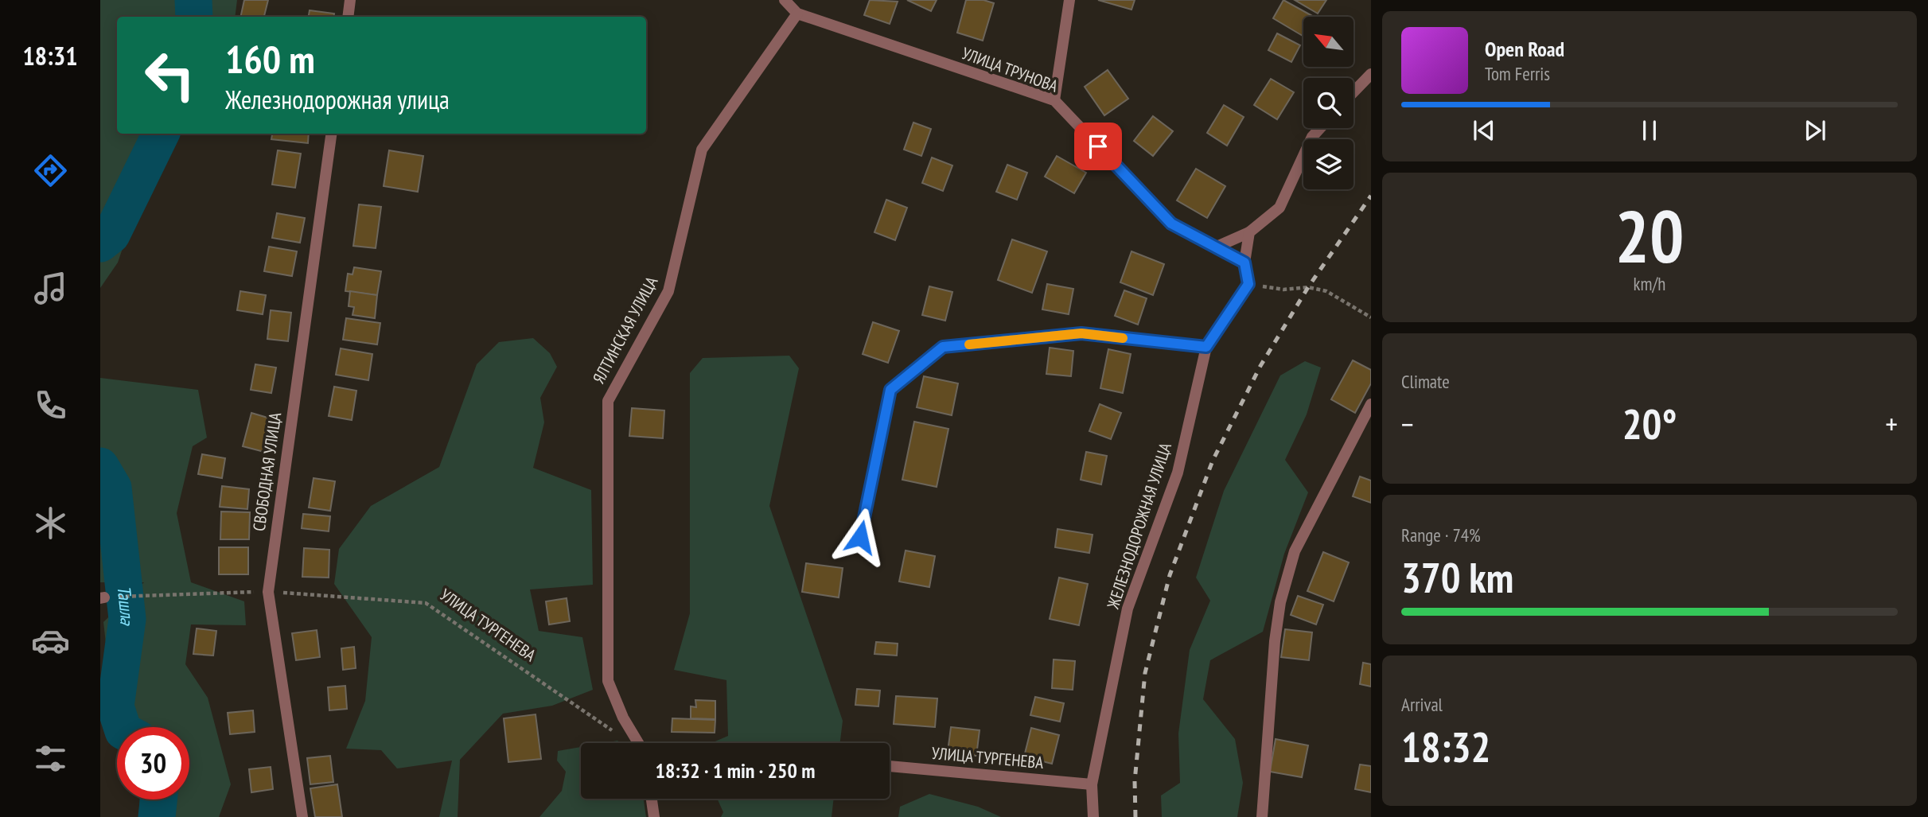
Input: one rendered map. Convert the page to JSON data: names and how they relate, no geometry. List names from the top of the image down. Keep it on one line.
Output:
{"streets":{"street":["УЛИЦА ТРУНОВА","ЯЛТИНСКАЯ УЛИЦА","СВОБОДНАЯ УЛИЦА","ЖЕЛЕЗНОДОРОЖНАЯ УЛИЦА","УЛИЦА ТУРГЕНЕВА"]},"crossings":[["УЛИЦА ТРУНОВА","ЯЛТИНСКАЯ УЛИЦА"],["СВОБОДНАЯ УЛИЦА","УЛИЦА ТУРГЕНЕВА"],["ЖЕЛЕЗНОДОРОЖНАЯ УЛИЦА","УЛИЦА ТУРГЕНЕВА"]],"water":["Ташла"],"north":"top left","page":{"tabs":"18:31","turn":["160 m","Железнодорожная улица"],"song":["Open Road","Tom Ferris"],"tile":[["20","km/h"],"Climate",["Range · 74%","370 km"],["Arrival","18:32"]],"heat":["−","20°","+"],"limit":"30","trip":"18:32 · 1 min · 250 m"}}
